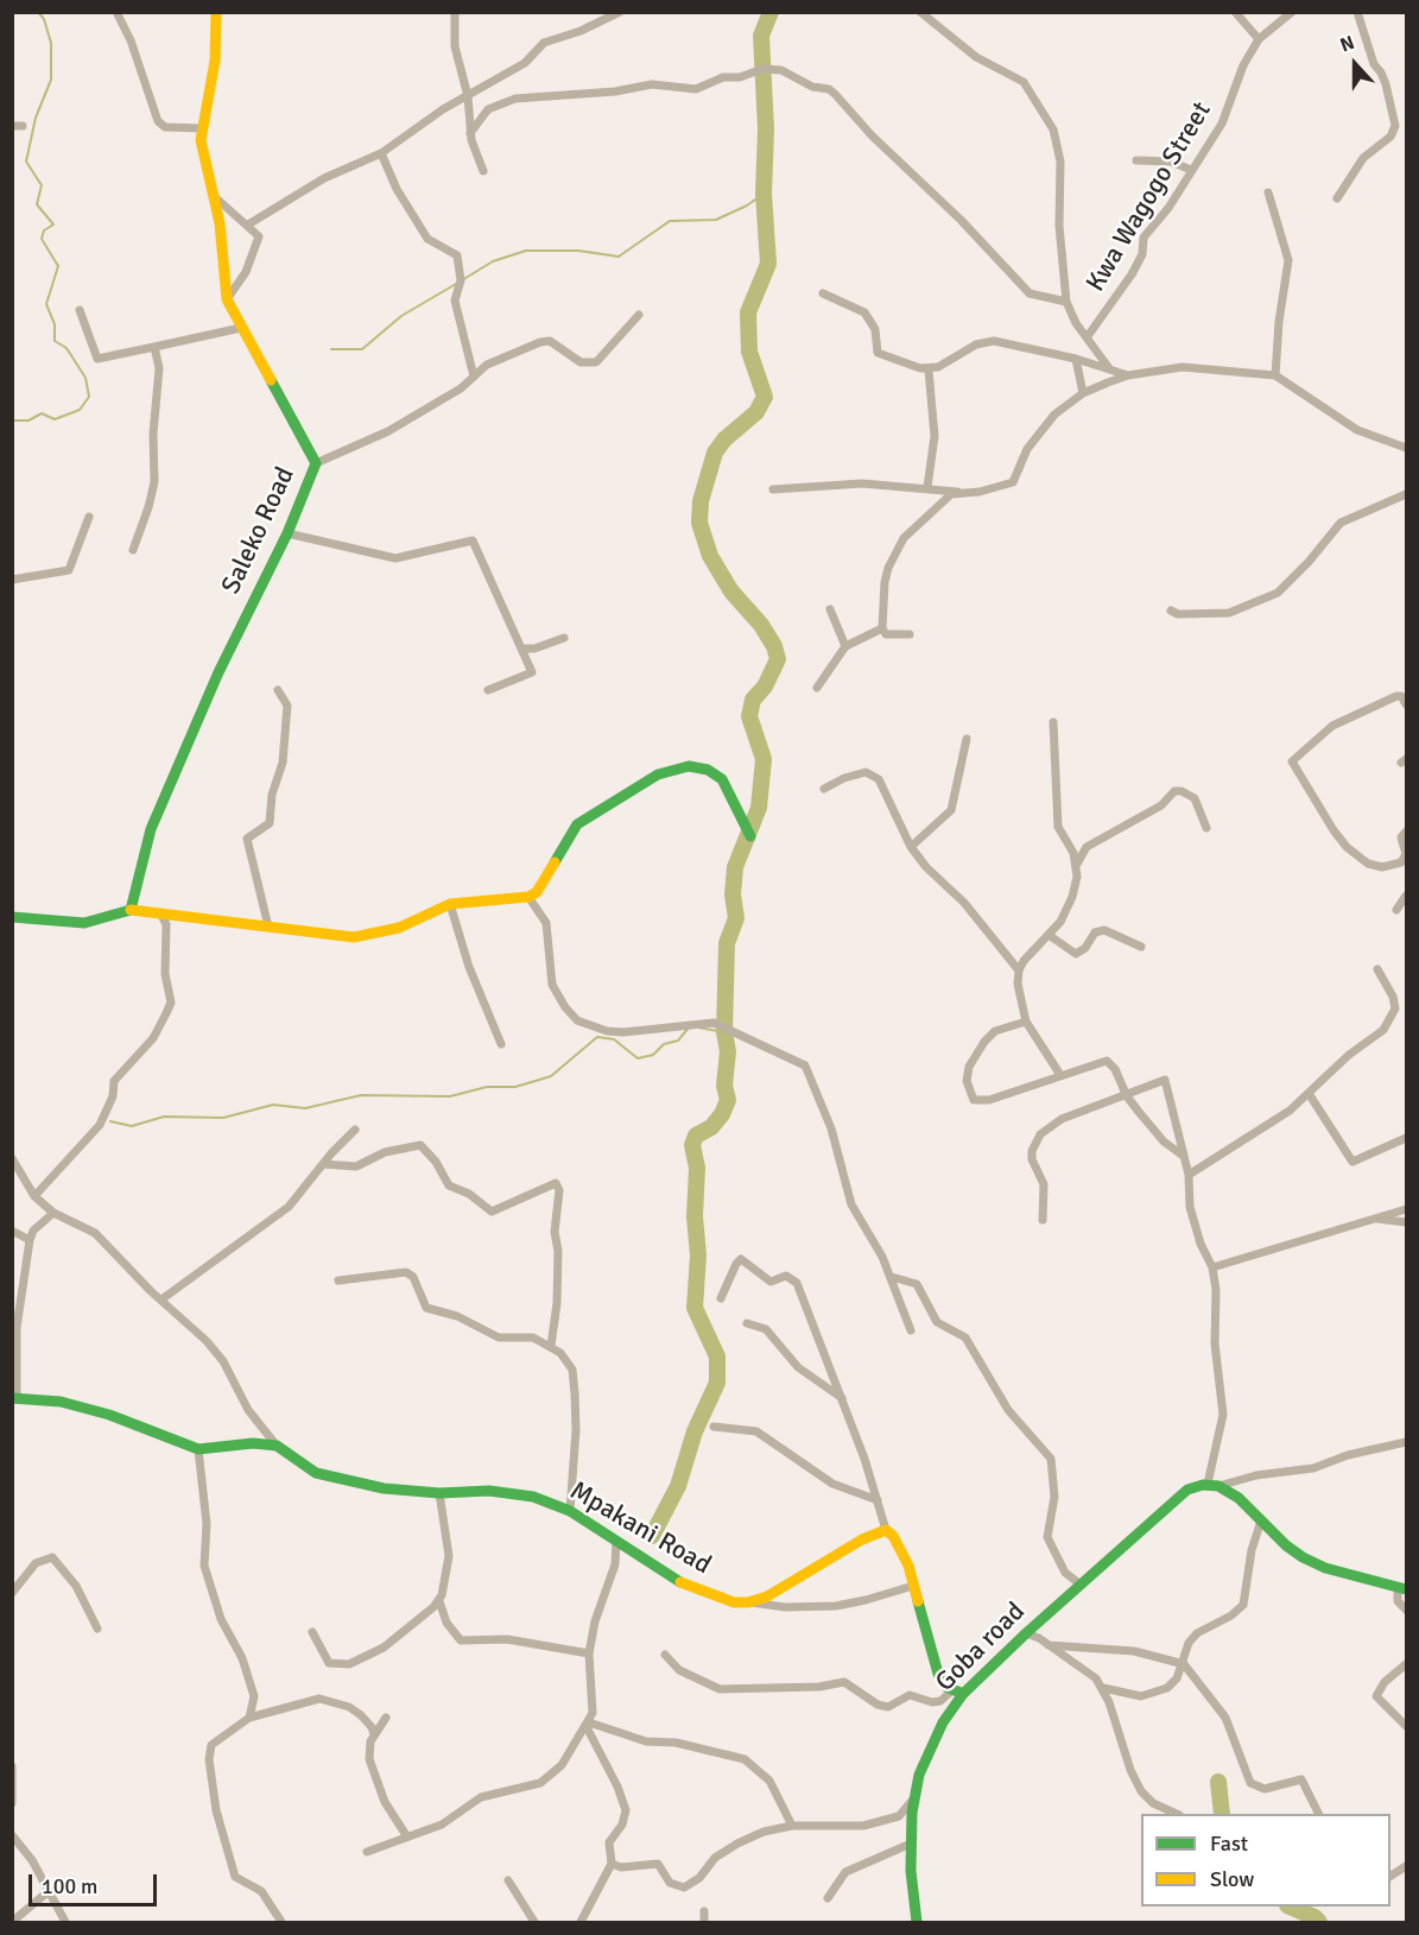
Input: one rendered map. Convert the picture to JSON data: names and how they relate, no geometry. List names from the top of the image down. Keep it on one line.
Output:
{"streets":{"street":["Kwa Wagogo Street","Saleko Road","Mpakani Road","Goba road"]},"legend":["Fast","Slow"],"scale_bar":"100 m","north":"top"}
